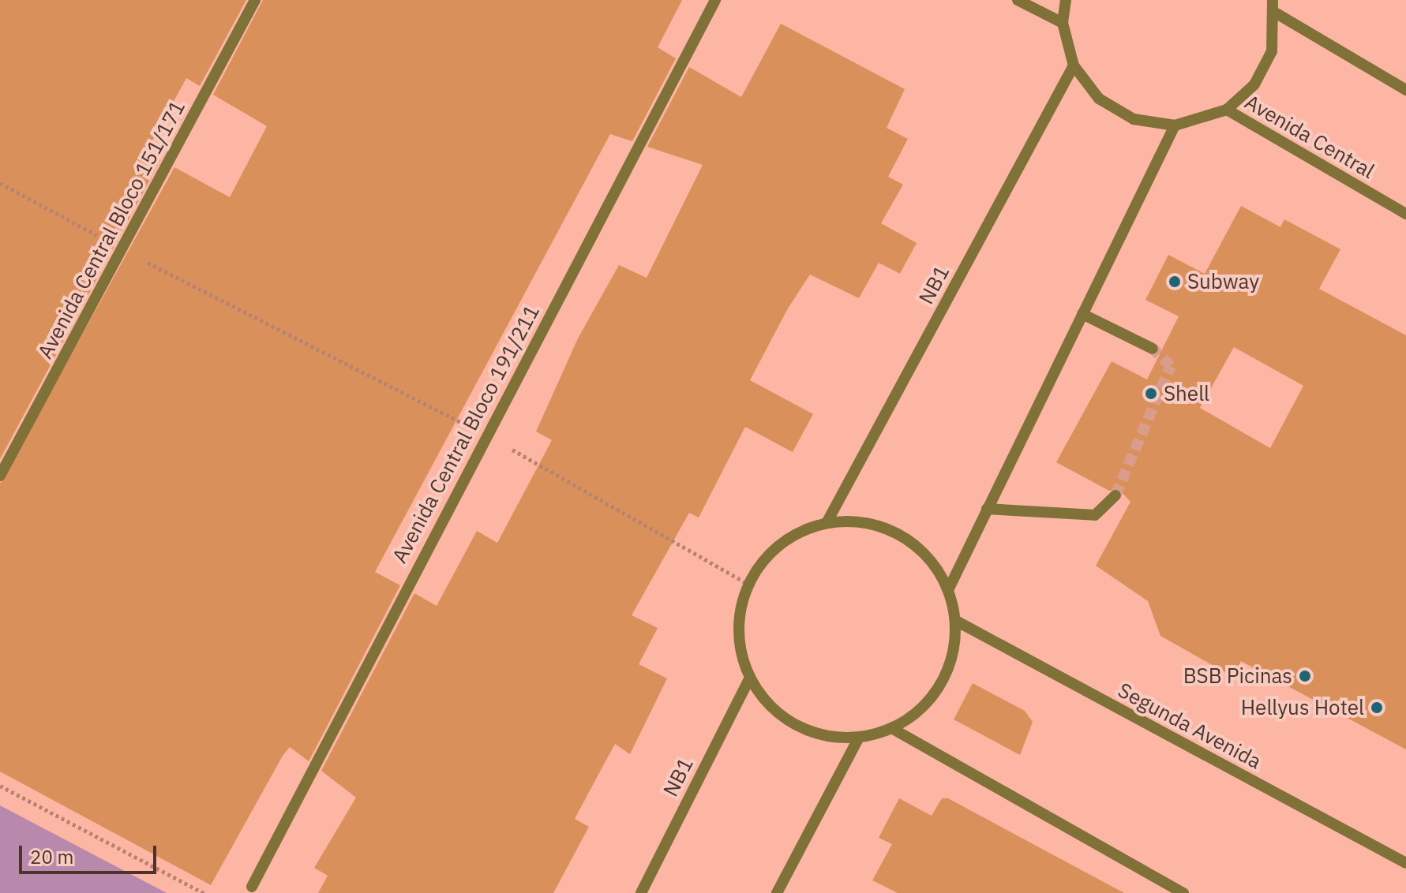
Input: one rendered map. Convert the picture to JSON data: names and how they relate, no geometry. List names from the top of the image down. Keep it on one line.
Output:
{"streets":{"street":["Avenida Central","Avenida Central Bloco 151/171","NB1","Avenida Central Bloco 191/211","Segunda Avenida"]},"crossings":[["NB1","Segunda Avenida"]],"places":["Subway","Shell","BSB Picinas","Hellyus Hotel"],"scale_bar":"20 m"}
